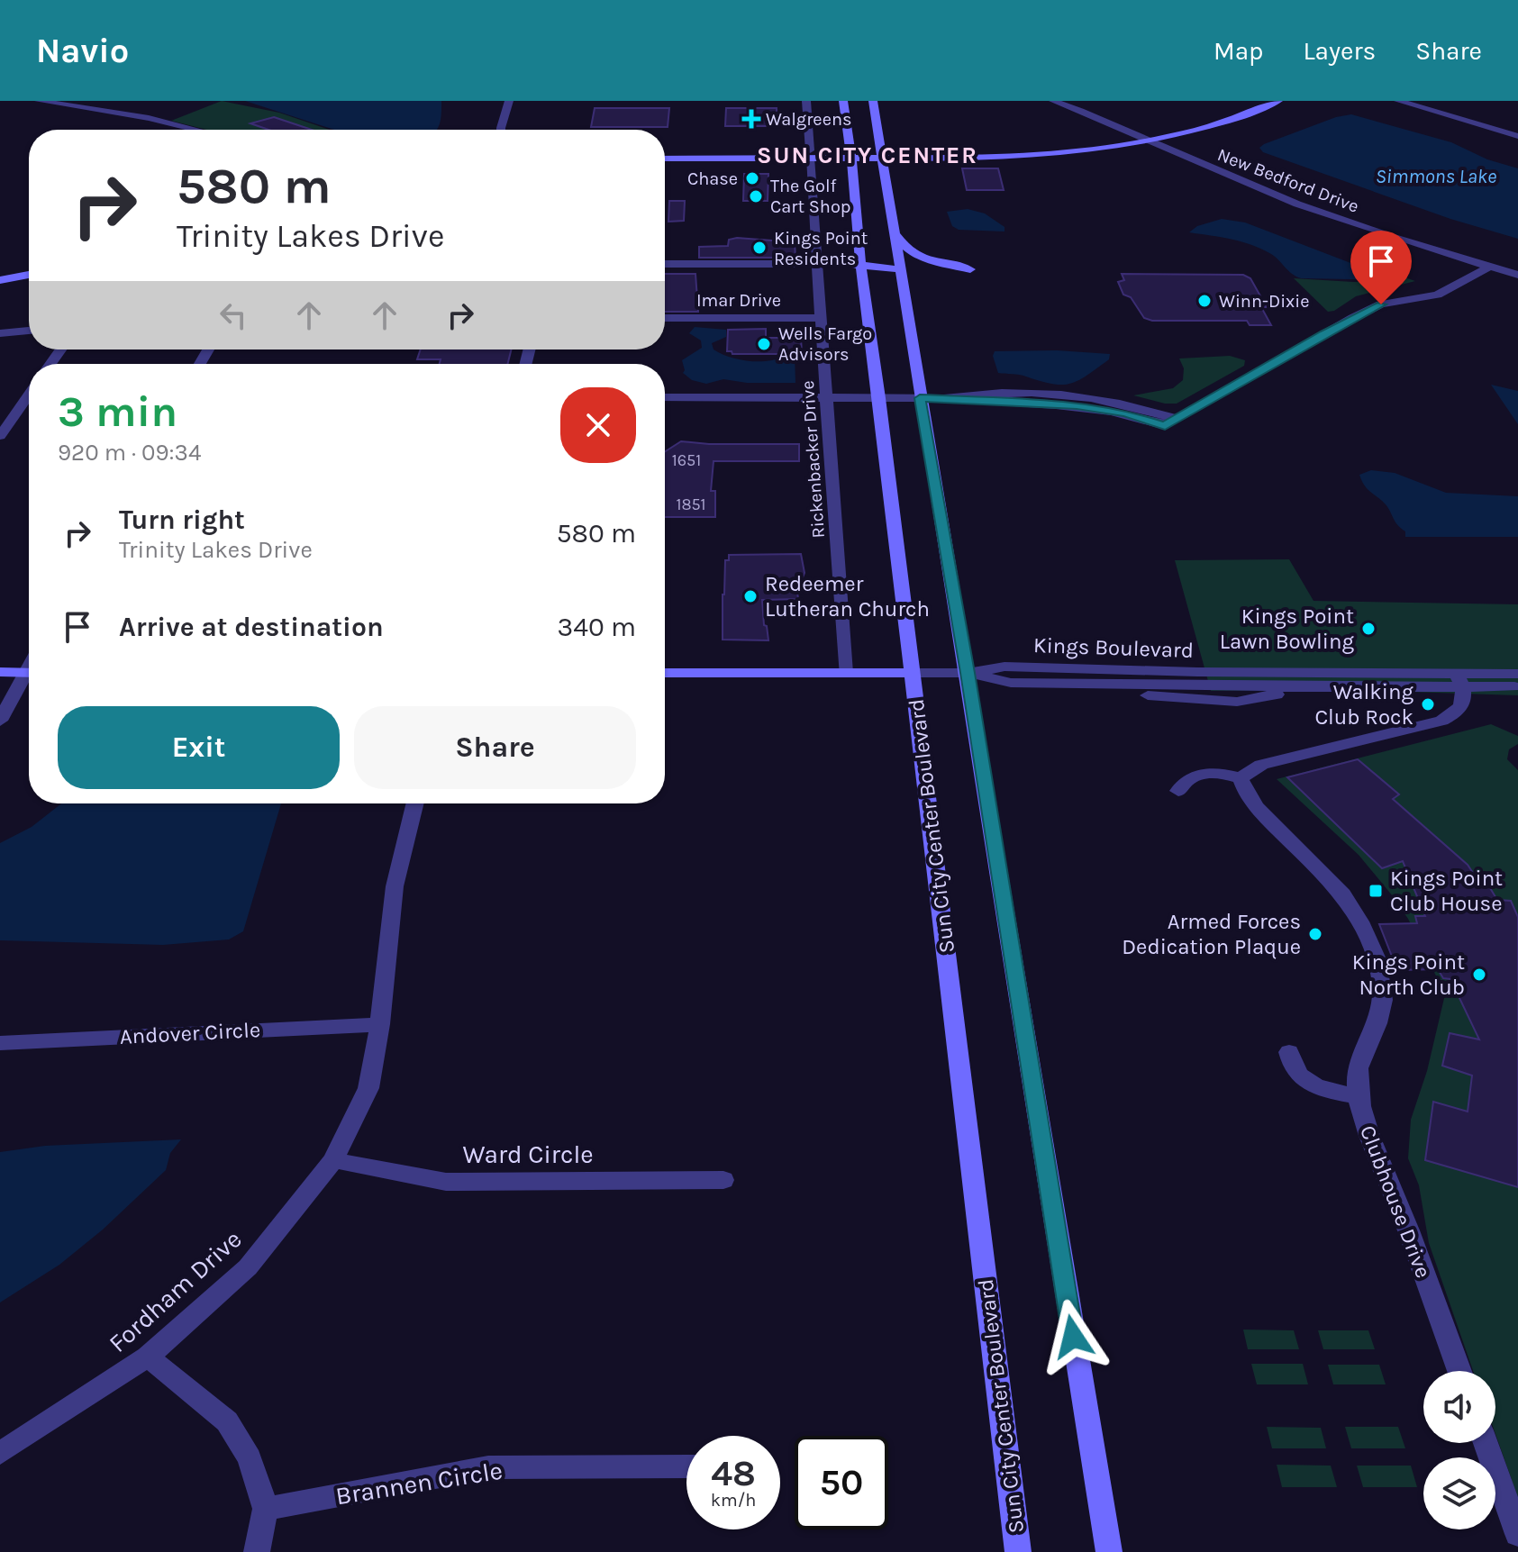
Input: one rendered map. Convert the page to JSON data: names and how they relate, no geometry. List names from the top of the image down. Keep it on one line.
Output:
{"streets":{"main road":["Sun City Center Boulevard"],"street":["New Bedford Drive","Imar Drive","Rickenbacker Drive","Kings Boulevard","Andover Circle","Ward Circle","Clubhouse Drive","Fordham Drive","Brannen Circle"]},"crossings":[["Imar Drive","Rickenbacker Drive"],["Kings Boulevard","Sun City Center Boulevard"],["Andover Circle","Fordham Drive"],["Ward Circle","Fordham Drive"]],"districts":["SUN CITY CENTER"],"water":["Simmons Lake"],"places":{"health":["Walgreens"],"other":["Chase","The Golf Cart Shop","Kings Point Residents","Winn-Dixie","Wells Fargo Advisors","Redeemer Lutheran Church","Kings Point Lawn Bowling","Walking Club Rock","Armed Forces Dedication Plaque","Kings Point North Club"],"transit":["Kings Point Club House"]},"house_numbers":["1651","1851"],"page":{"header":"Navio","nav":["Map","Layers","Share"],"turn":["580 m","Trinity Lakes Drive"],"heading":["3 min","920 m · 09:34"],"list":[{"name":"Turn right","note":"Trinity Lakes Drive","value":"580 m"},{"name":"Arrive at destination","value":"340 m"}],"buttons":["Exit","Share"],"speed":"48 km/h","limit":"50"}}
